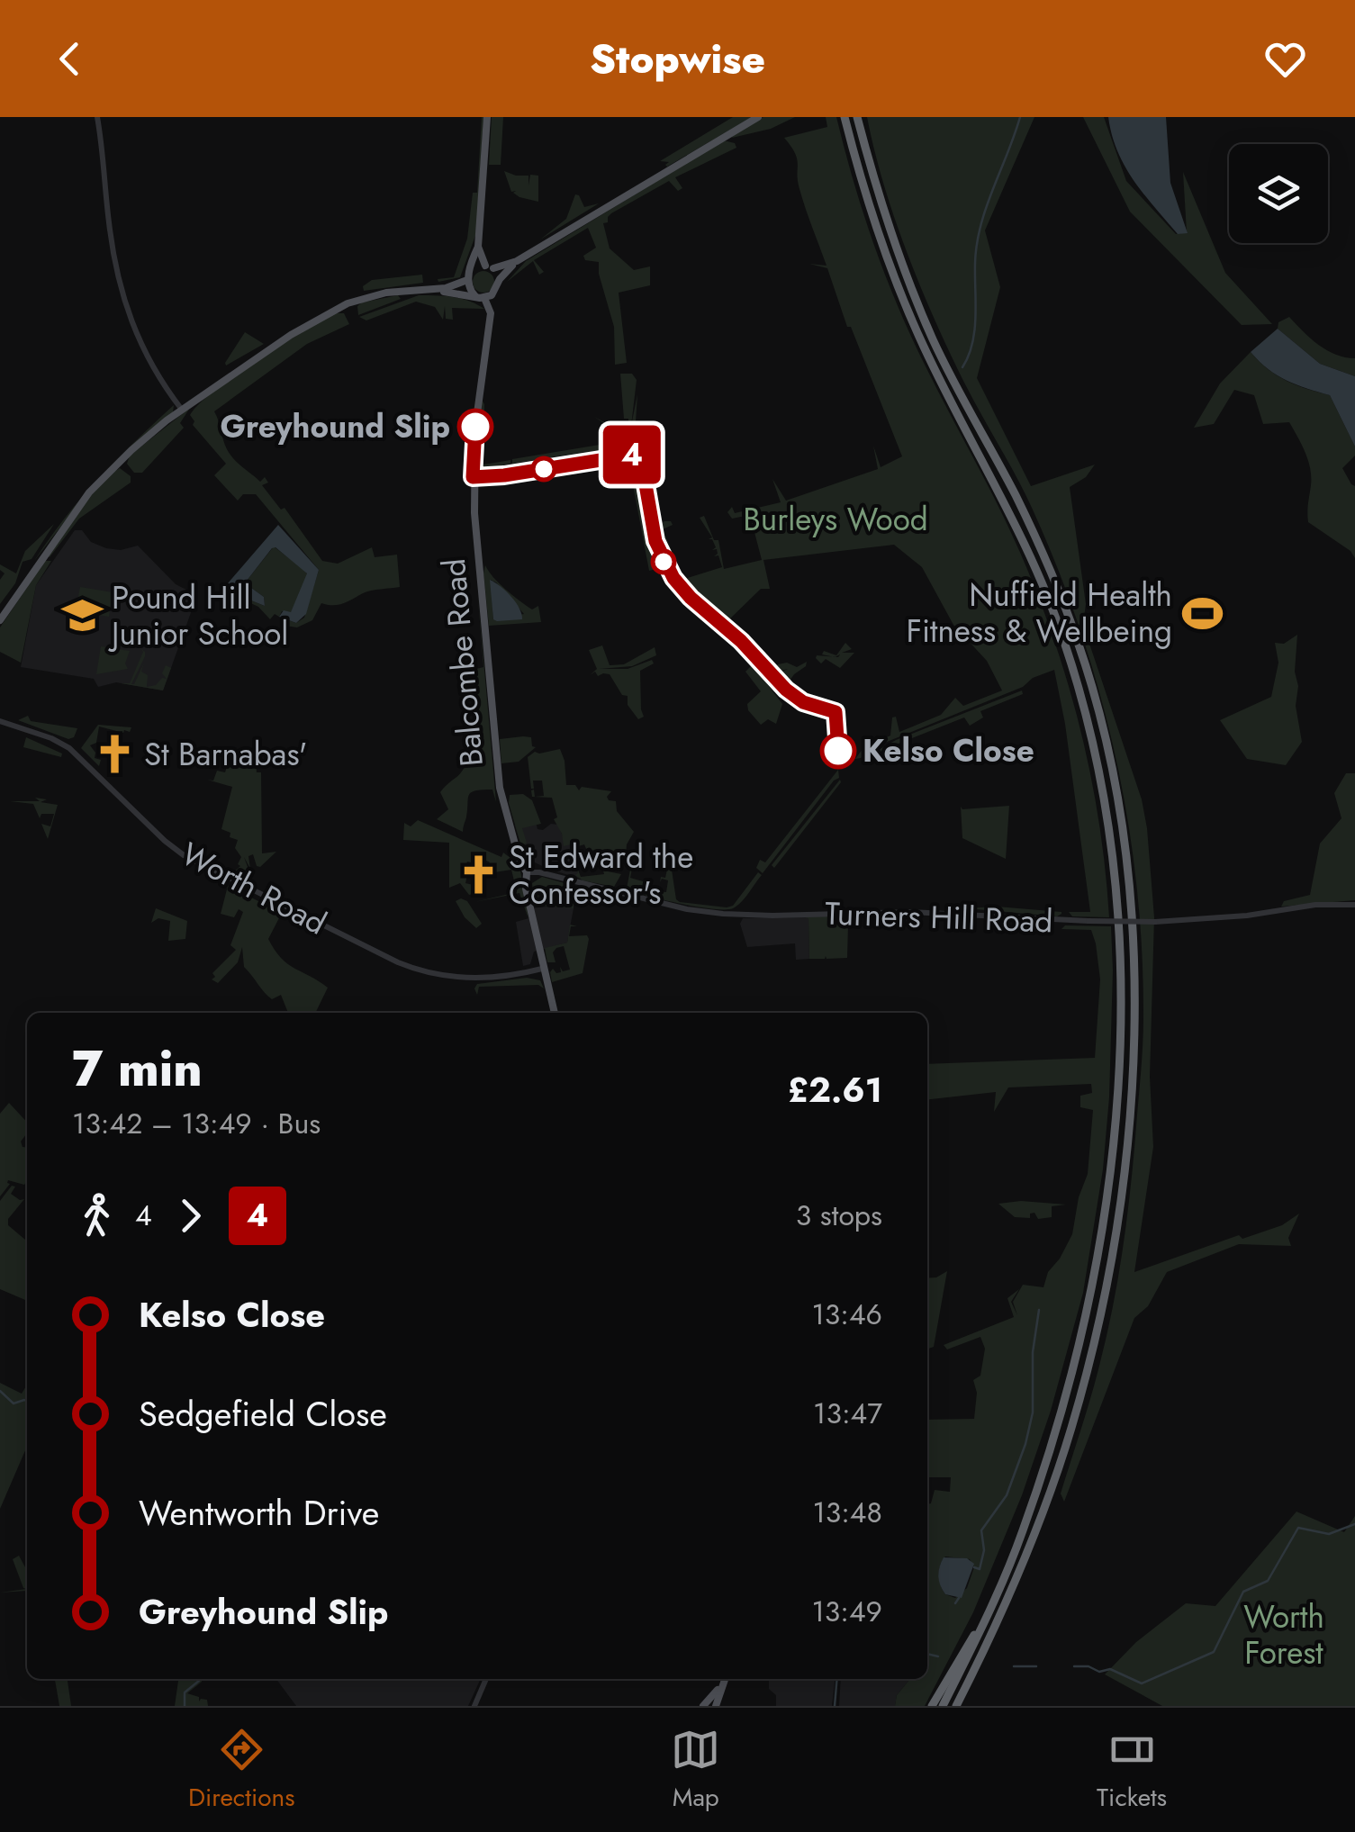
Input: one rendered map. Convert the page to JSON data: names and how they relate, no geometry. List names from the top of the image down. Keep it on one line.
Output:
{"streets":{"main road":["Balcombe Road"],"street":["Worth Road","Turners Hill Road"]},"crossings":[["Balcombe Road","Worth Road"],["Balcombe Road","Turners Hill Road"]],"parks":["Burleys Wood","Worth Forest"],"places":{"other":["Greyhound Slip","Kelso Close"],"sports":["Nuffield Health Fitness & Wellbeing"],"school or university":["Pound Hill Junior School"],"church":["St Barnabas'","St Edward the Confessor's"]},"lines":["bus line 4"],"page":{"header":"Stopwise","on_map":"4","heading":["7 min","13:42 – 13:49 · Bus","£2.61"],"legs":["4","4","3 stops"],"list":[{"name":"Kelso Close","value":"13:46"},{"name":"Sedgefield Close","value":"13:47"},{"name":"Wentworth Drive","value":"13:48"},{"name":"Greyhound Slip","value":"13:49"}],"tabs":["Directions","Map","Tickets"]}}
